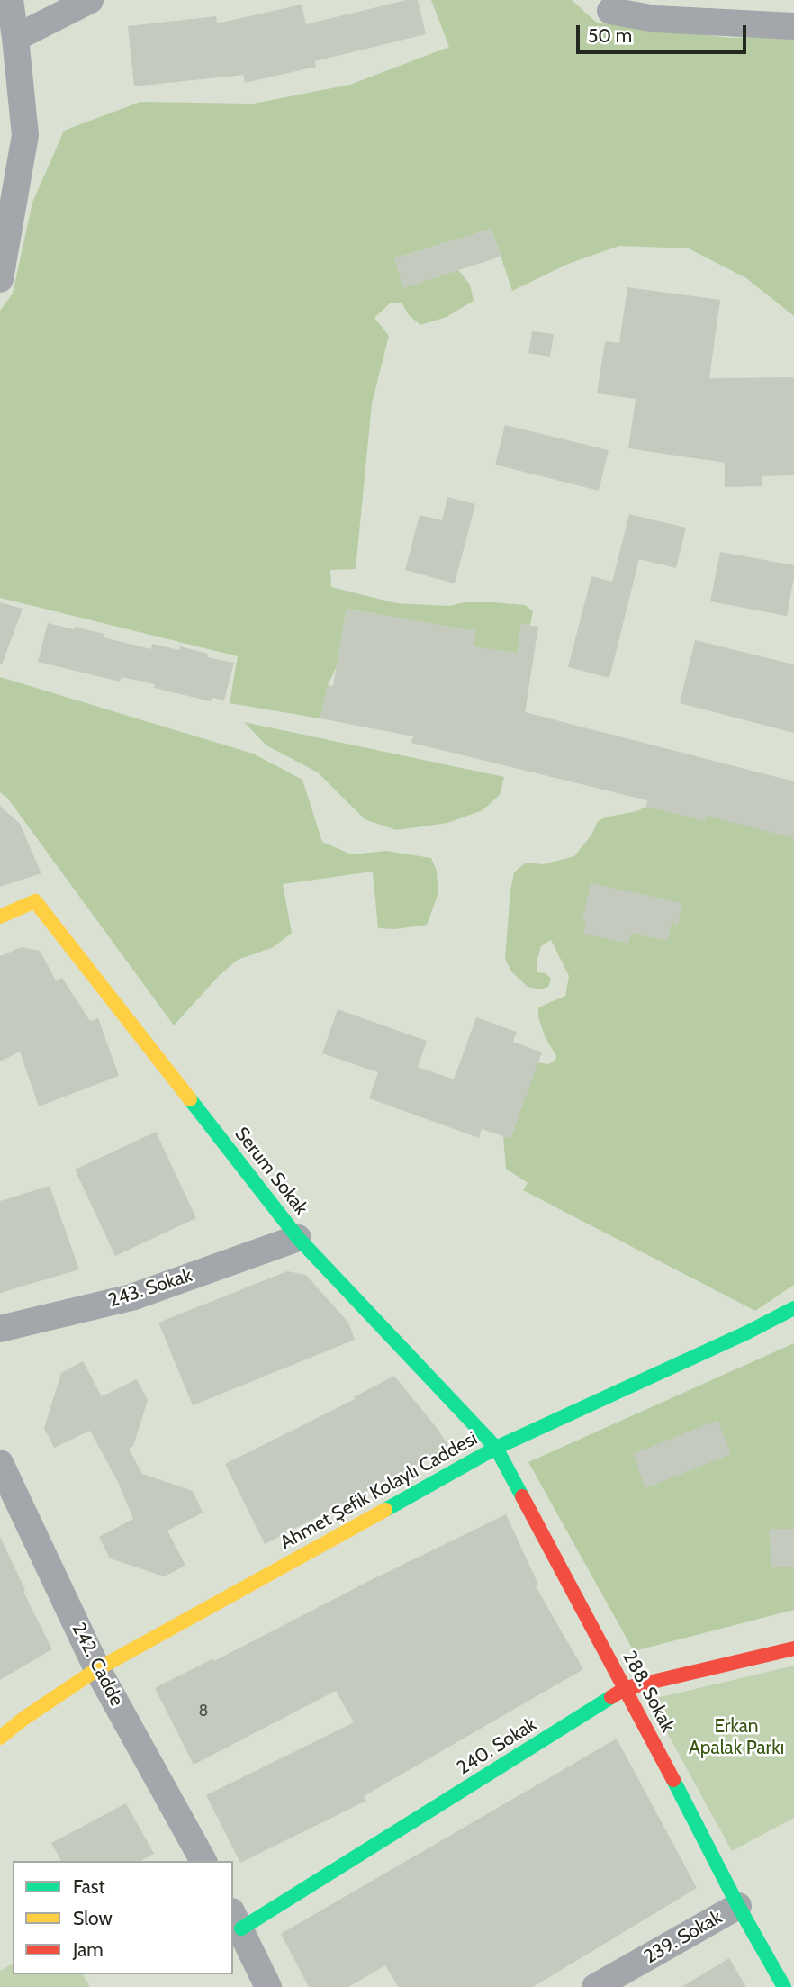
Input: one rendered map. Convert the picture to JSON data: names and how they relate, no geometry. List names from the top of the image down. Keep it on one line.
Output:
{"streets":{"street":["Serum Sokak","243. Sokak","Ahmet Şefik Kolaylı Caddesi","242. Cadde","288. Sokak","240. Sokak","239. Sokak"]},"crossings":[["Serum Sokak","243. Sokak"],["Serum Sokak","Ahmet Şefik Kolaylı Caddesi"],["Serum Sokak","288. Sokak"],["Ahmet Şefik Kolaylı Caddesi","242. Cadde"],["Ahmet Şefik Kolaylı Caddesi","288. Sokak"],["288. Sokak","240. Sokak"],["288. Sokak","239. Sokak"]],"parks":["Erkan Apalak Parkı"],"house_numbers":["8"],"legend":["Fast","Slow","Jam"],"scale_bar":"50 m"}
